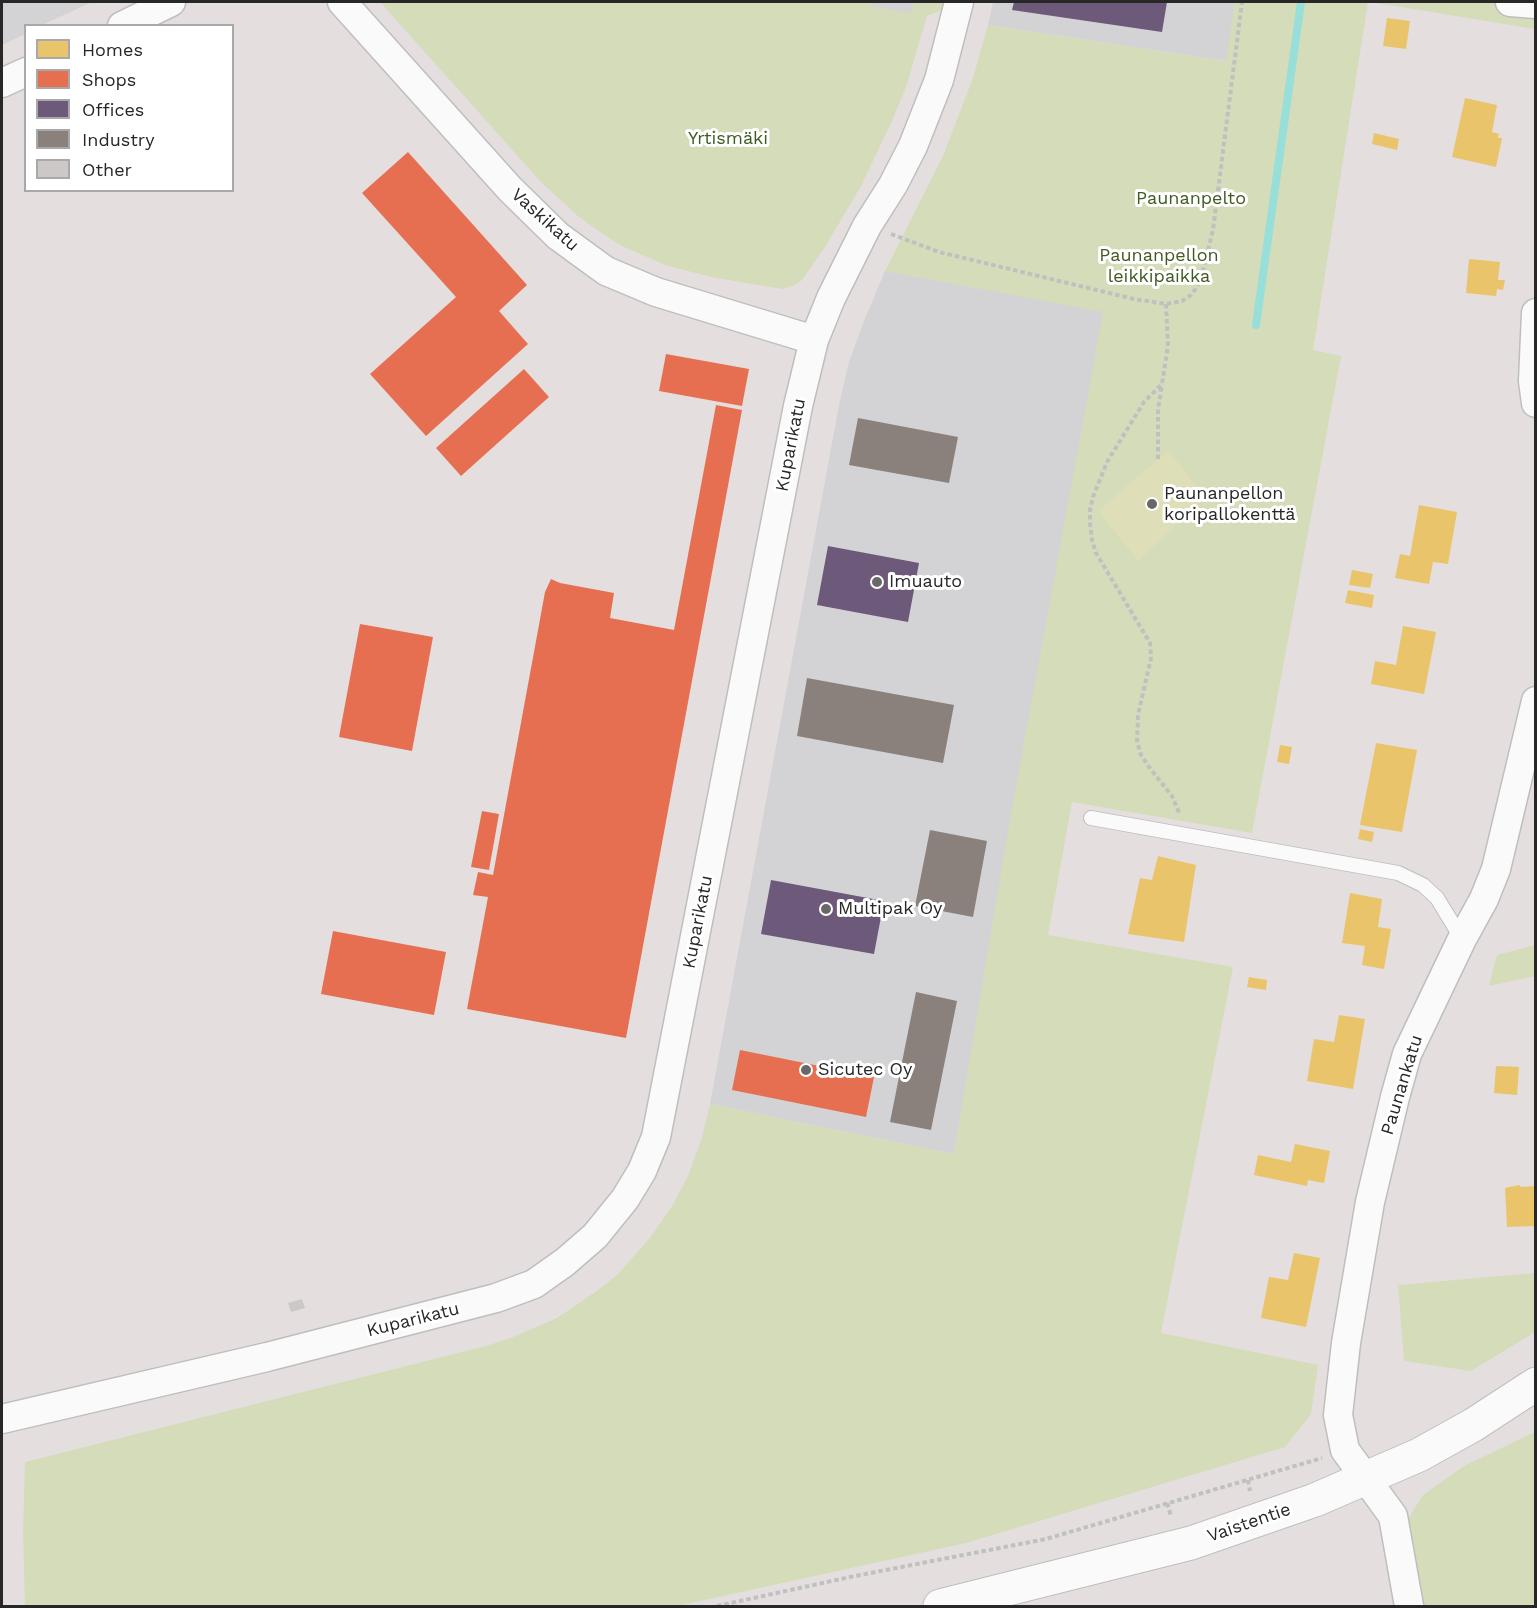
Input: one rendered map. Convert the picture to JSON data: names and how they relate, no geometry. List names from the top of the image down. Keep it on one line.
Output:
{"streets":{"street":["Vaskikatu","Kuparikatu","Paunankatu","Vaistentie"]},"crossings":[["Vaskikatu","Kuparikatu"],["Paunankatu","Vaistentie"]],"parks":["Yrtismäki","Paunanpelto","Paunanpellon leikkipaikka"],"places":["Paunanpellon koripallokenttä","Imuauto","Multipak Oy","Sicutec Oy"],"legend":["Homes","Shops","Offices","Industry","Other"]}
